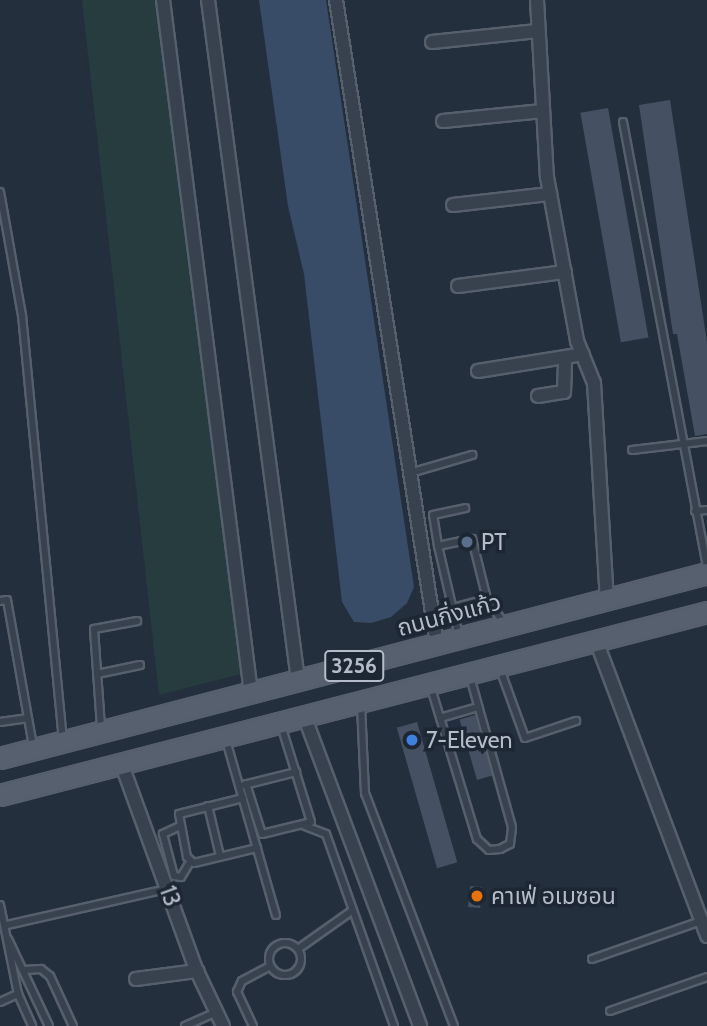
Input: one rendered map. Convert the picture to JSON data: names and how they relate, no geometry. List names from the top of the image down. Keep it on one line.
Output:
{"streets":{"main road":["ถนนกิ่งแก้ว","3256"],"street":["13"]},"crossings":[["3256","13"]],"places":["PT","7-Eleven","คาเฟ่ อเมซอน"]}
